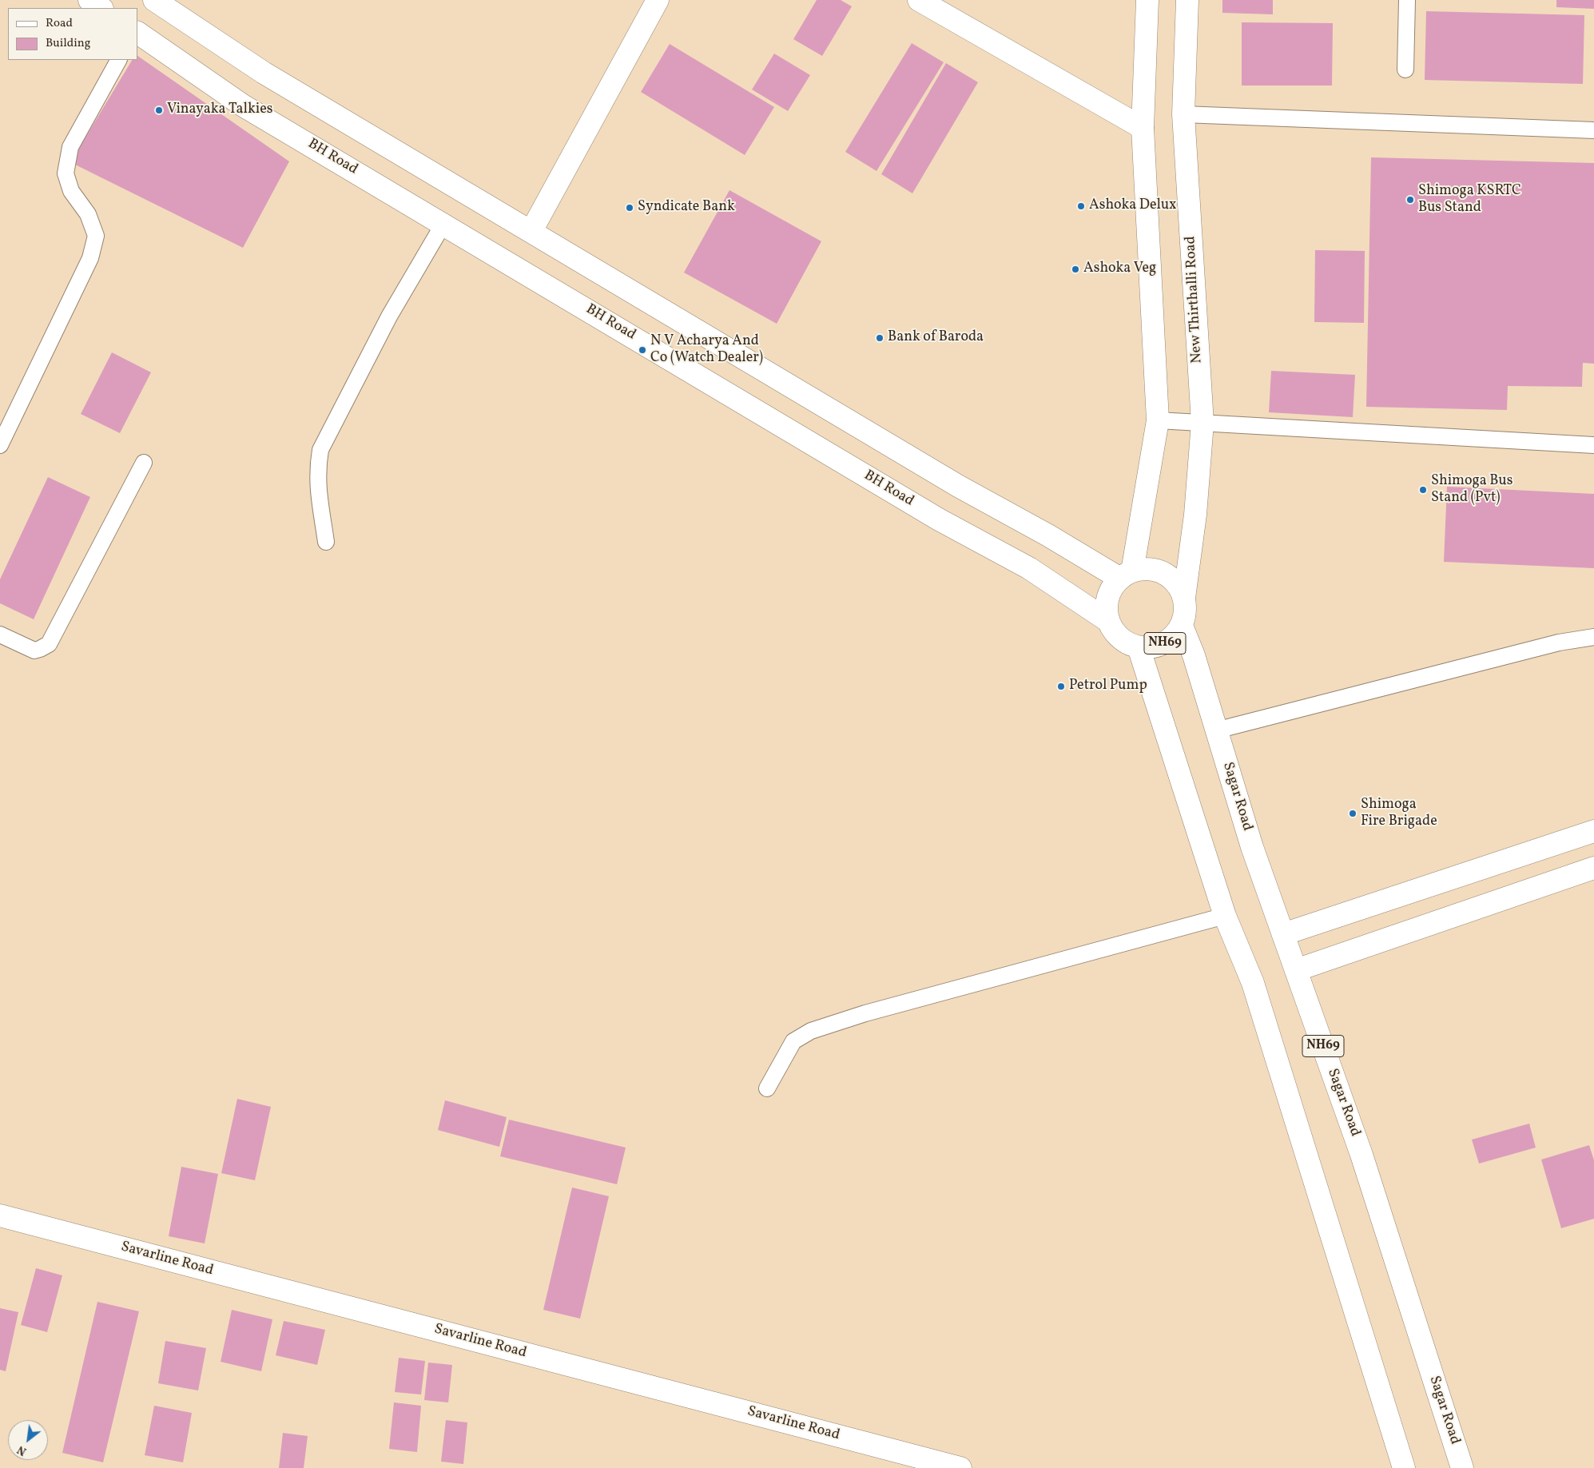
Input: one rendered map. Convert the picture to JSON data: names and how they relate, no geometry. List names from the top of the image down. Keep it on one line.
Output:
{"streets":{"main road":["BH Road","New Thirthalli Road","NH69","Sagar Road","Savarline Road"]},"crossings":[["BH Road","New Thirthalli Road"],["BH Road","NH69"],["BH Road","Sagar Road"],["New Thirthalli Road","NH69"],["New Thirthalli Road","Sagar Road"],["NH69","Sagar Road"]],"places":["Vinayaka Talkies","Shimoga KSRTC Bus Stand","Ashoka Delux","Syndicate Bank","Ashoka Veg","Bank of Baroda","N V Acharya And Co (Watch Dealer)","Shimoga Bus Stand (Pvt)","Petrol Pump","Shimoga Fire Brigade"],"legend":["Road","Building"],"north":"bottom left"}
